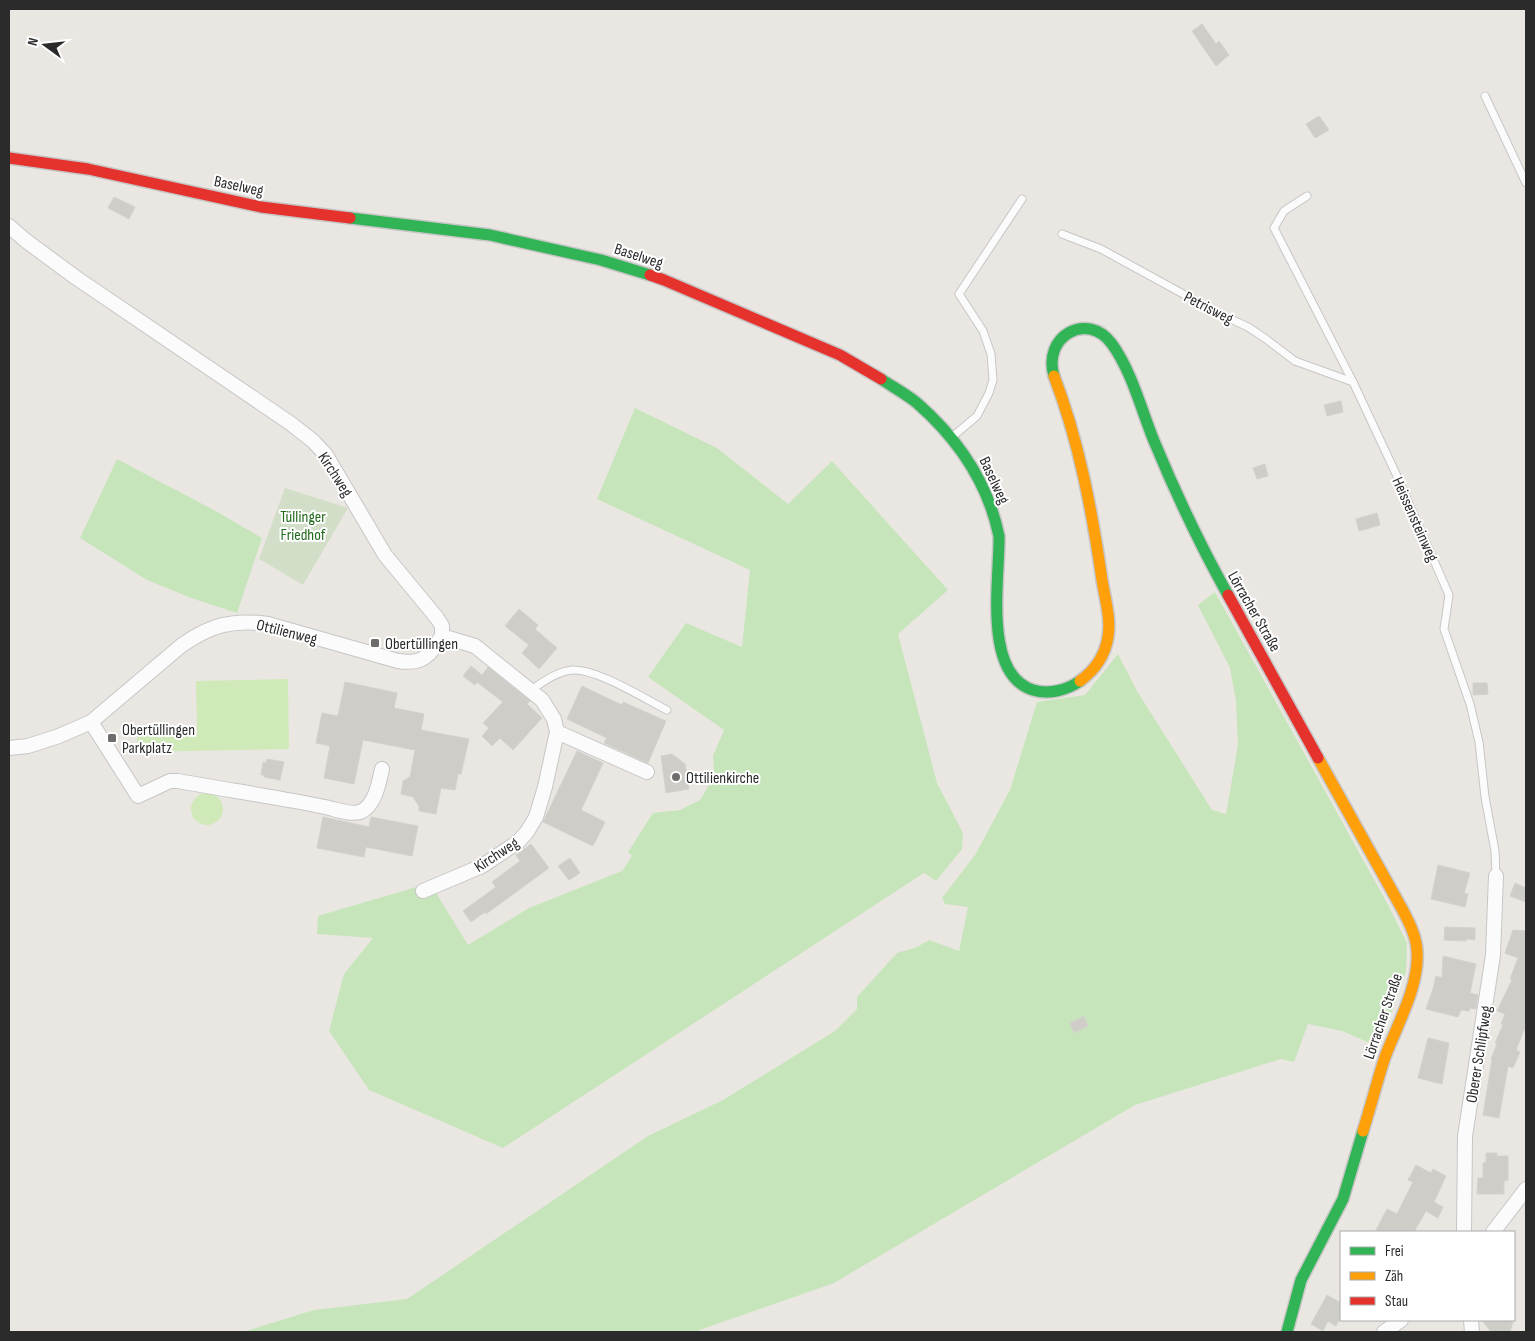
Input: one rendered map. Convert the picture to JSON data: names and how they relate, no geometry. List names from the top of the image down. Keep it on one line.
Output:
{"streets":{"street":["Baselweg","Kirchweg","Lörracher Straße","Ottilienweg","Oberer Schlipfweg"],"lane":["Petrisweg","Heissensteinweg"]},"crossings":[["Baselweg","Lörracher Straße"],["Petrisweg","Heissensteinweg"],["Kirchweg","Ottilienweg"],["Heissensteinweg","Oberer Schlipfweg"]],"parks":["Tüllinger Friedhof"],"places":{"transit":["Obertüllingen","Obertüllingen Parkplatz"],"other":["Ottilienkirche"]},"legend":["Frei","Zäh","Stau"],"north":"left"}
